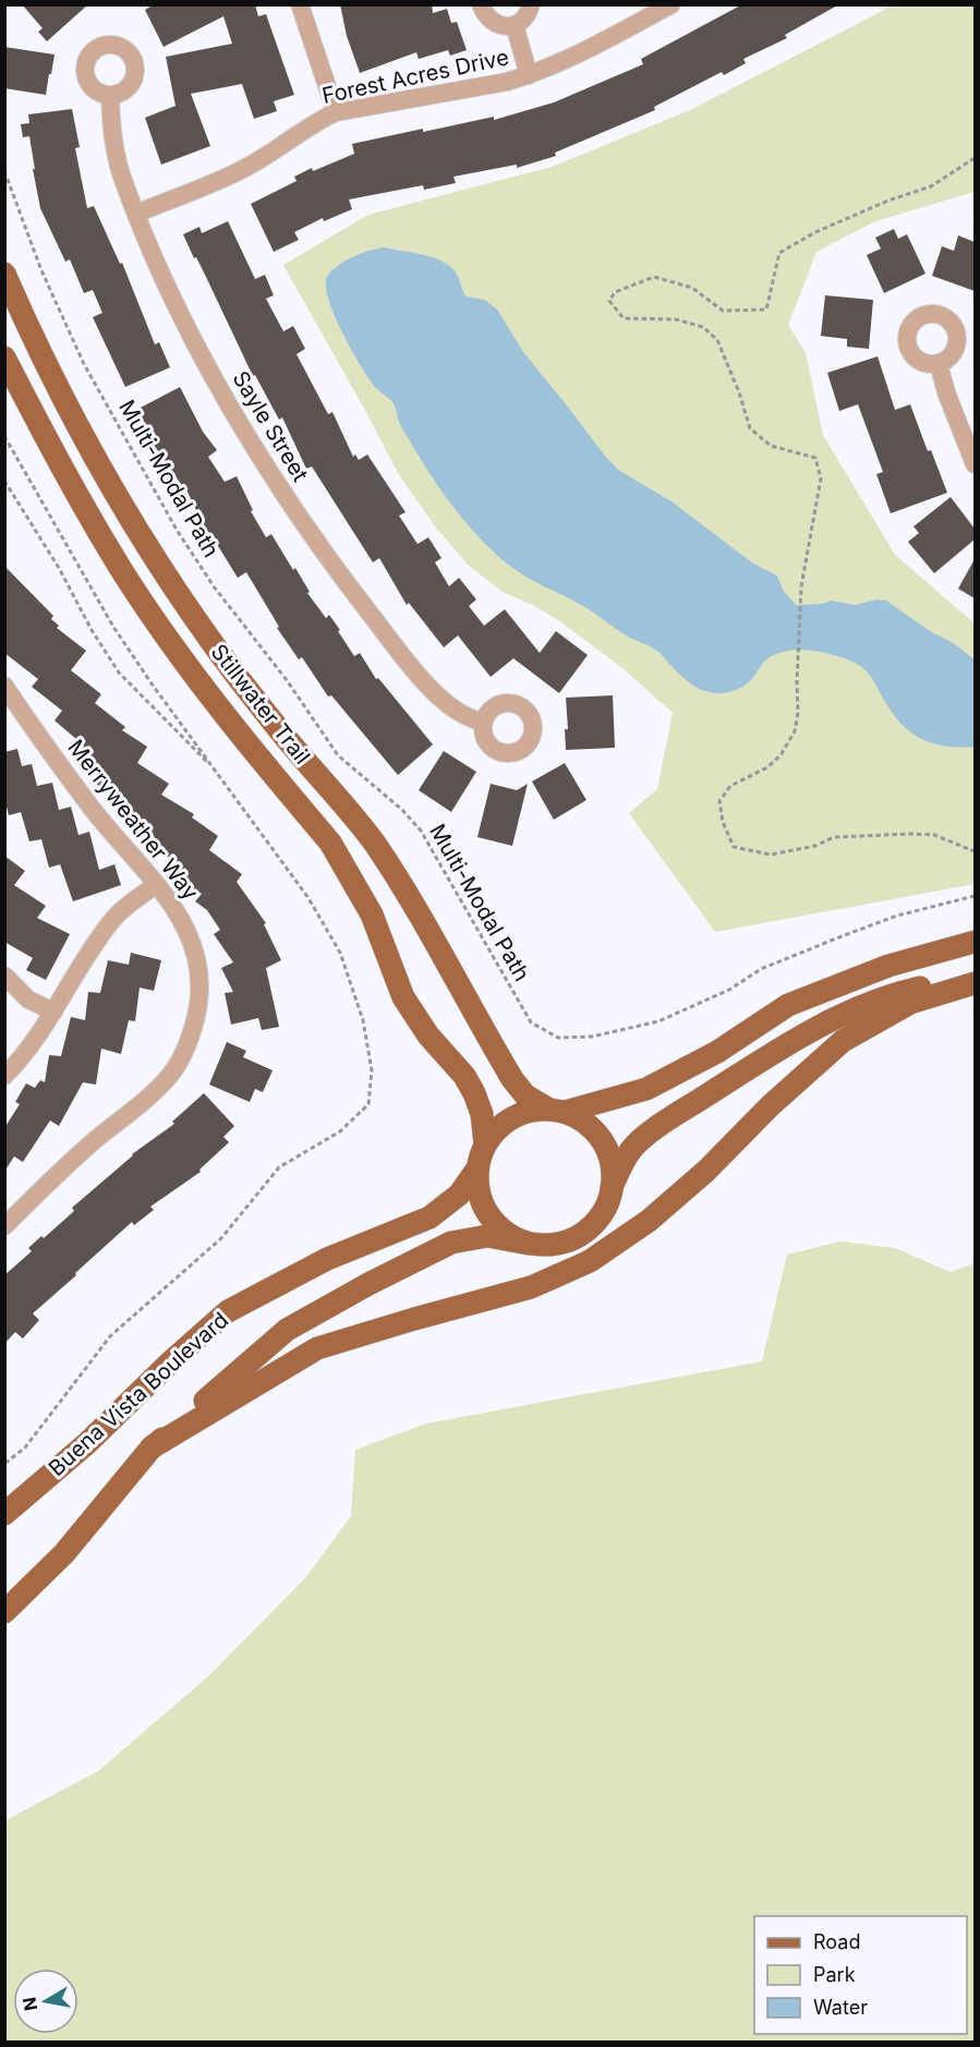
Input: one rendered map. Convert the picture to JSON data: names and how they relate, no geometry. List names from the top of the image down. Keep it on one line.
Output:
{"streets":{"main road":["Stillwater Trail","Buena Vista Boulevard"],"street":["Forest Acres Drive","Sayle Street","Merryweather Way"],"path":["Multi-Modal Path"]},"crossings":[["Forest Acres Drive","Sayle Street"],["Stillwater Trail","Buena Vista Boulevard"]],"legend":["Road","Park","Water"],"north":"left"}
